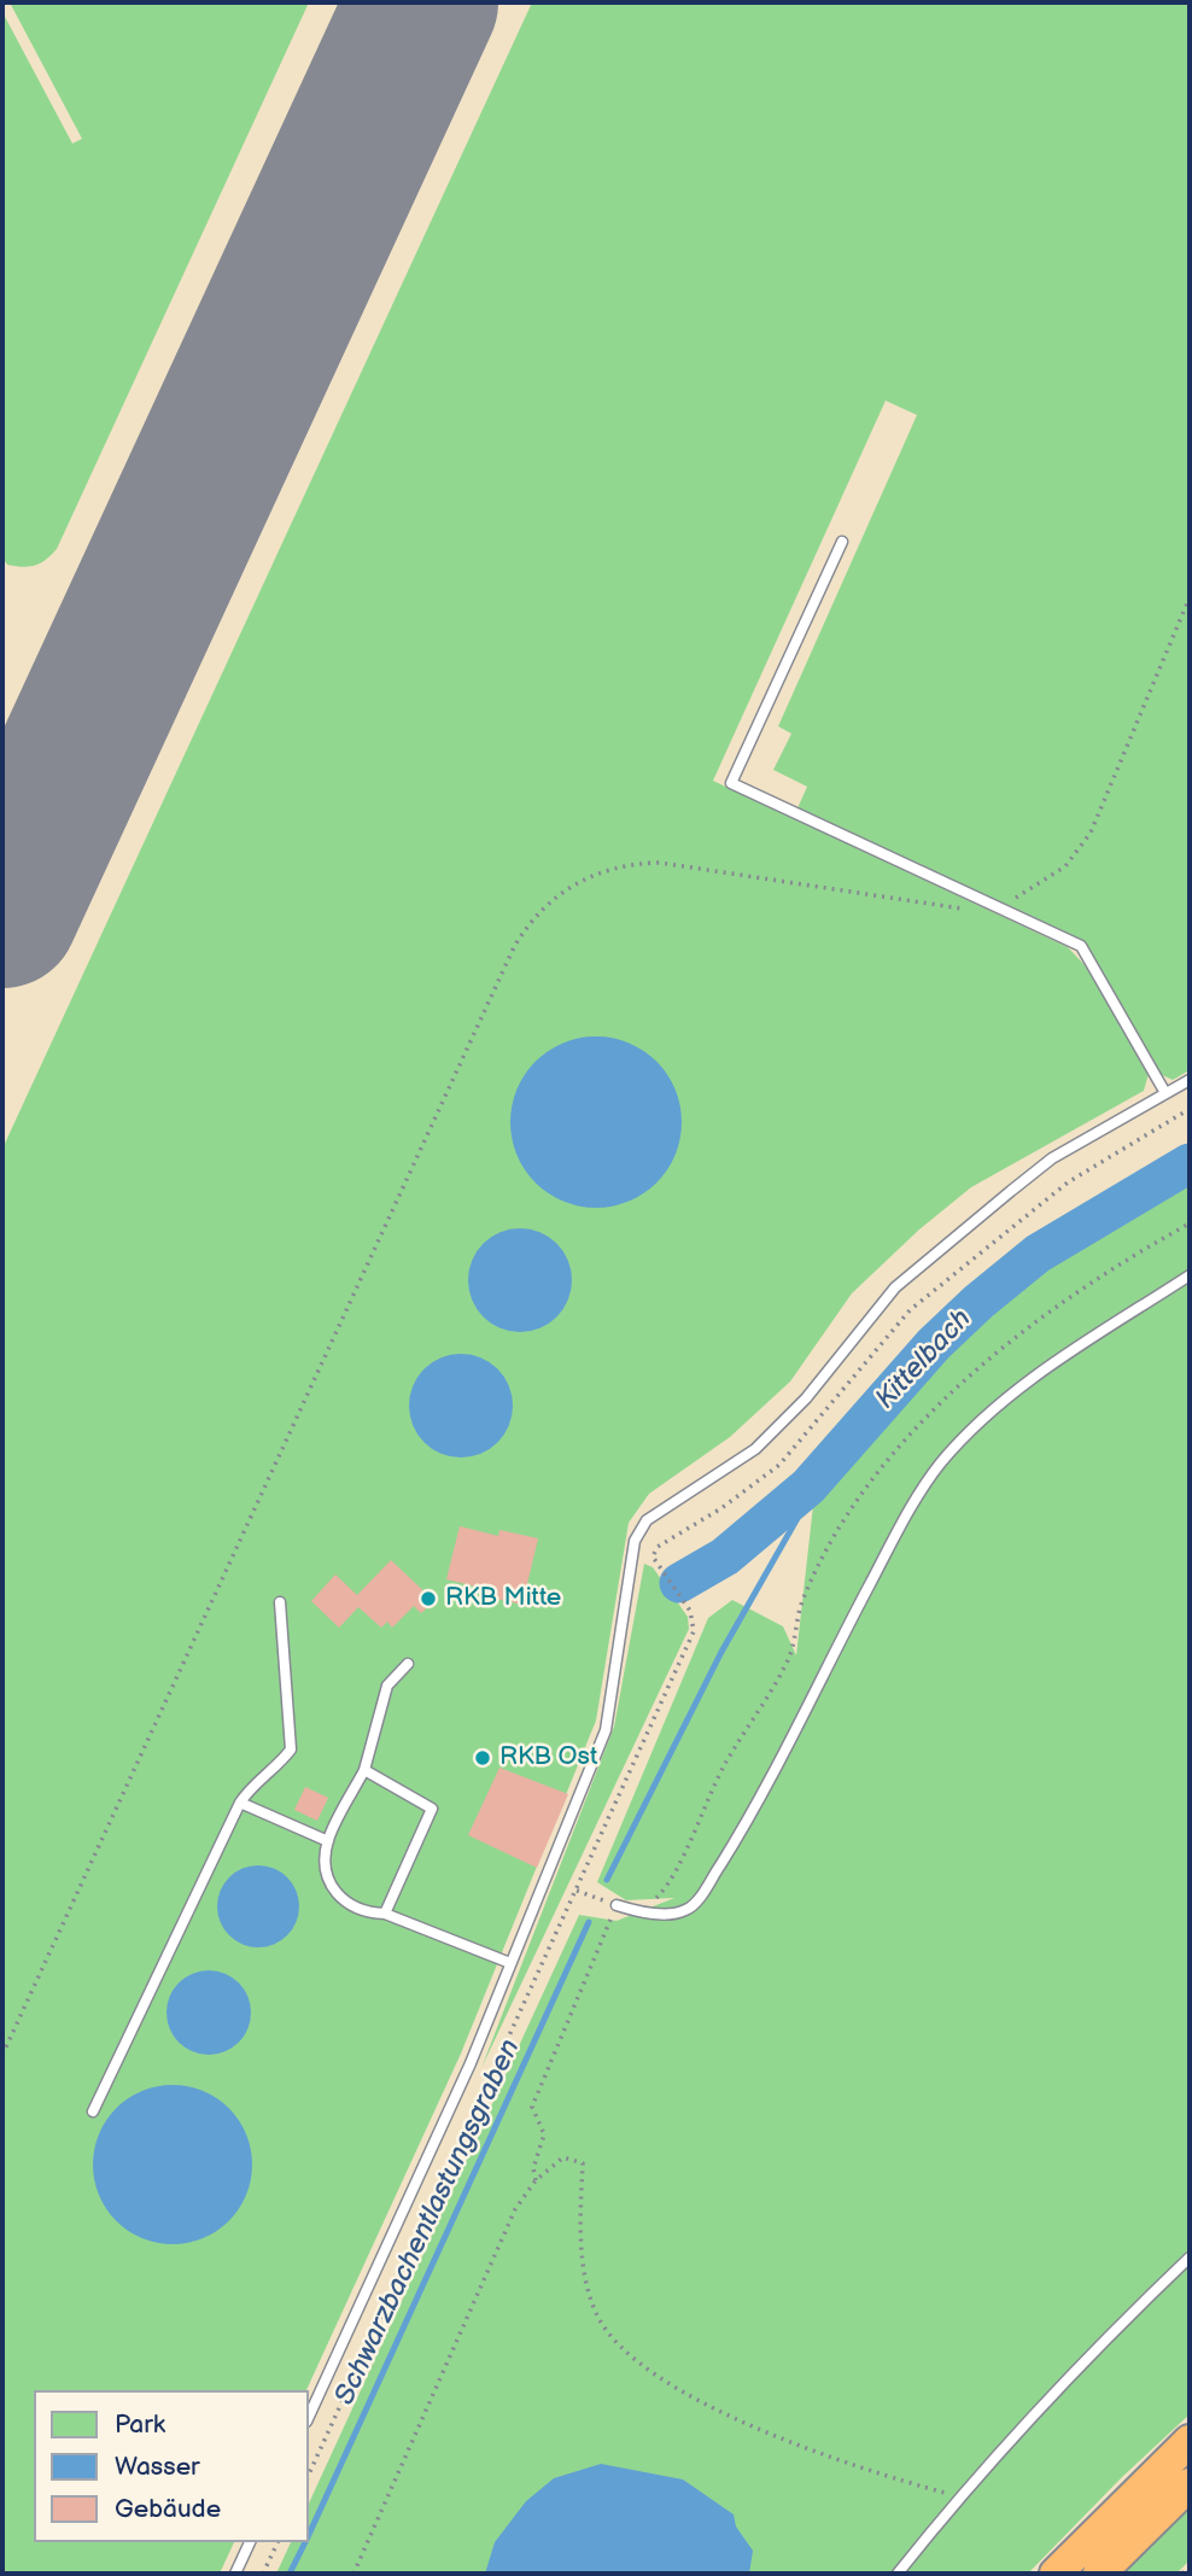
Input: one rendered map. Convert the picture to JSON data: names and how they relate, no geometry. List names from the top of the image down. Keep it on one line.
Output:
{"water":["Kittelbach","Schwarzbachentlastungsgraben"],"places":["RKB Mitte","RKB Ost"],"legend":["Park","Wasser","Gebäude"]}
